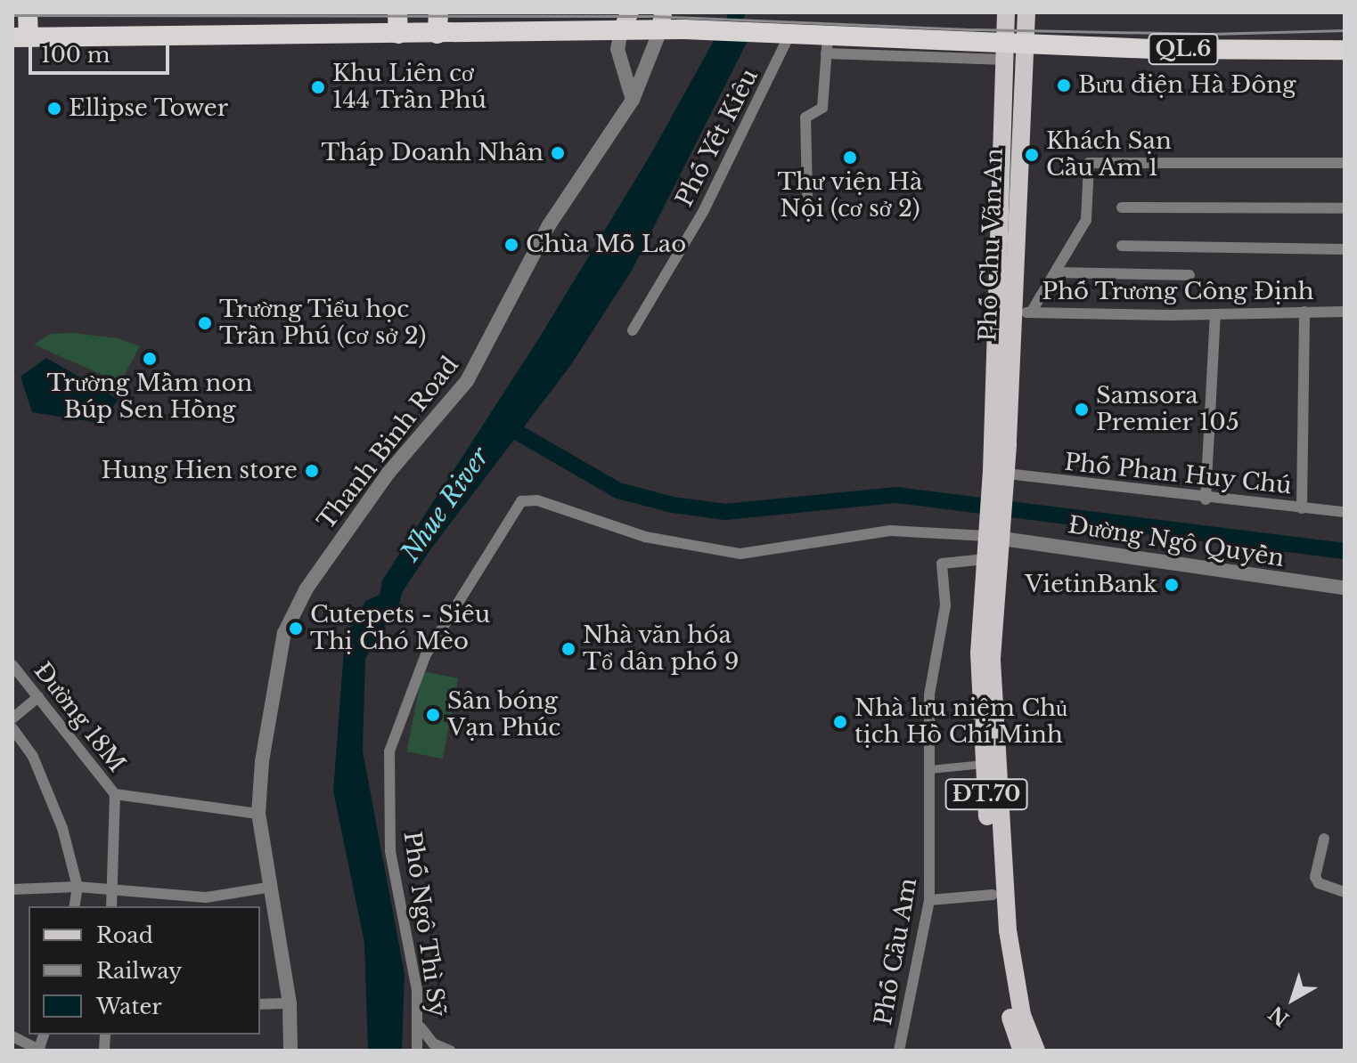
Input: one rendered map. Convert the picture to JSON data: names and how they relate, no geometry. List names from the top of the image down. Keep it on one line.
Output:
{"streets":{"highway":["QL.6"],"main road":["Phố Chu Văn An","ĐT.70"],"street":["Phố Yết Kiêu","Phố Trương Công Định","Thanh Binh Road","Phố Phan Huy Chú","Đường Ngô Quyền","Đường 18M","Phố Ngô Thì Sỹ","Phố Cầu Am"]},"crossings":[["QL.6","Phố Yết Kiêu"],["QL.6","Phố Chu Văn An"],["QL.6","Thanh Binh Road"],["Phố Chu Văn An","Phố Trương Công Định"],["Phố Chu Văn An","Phố Phan Huy Chú"],["Phố Chu Văn An","ĐT.70"],["Phố Phan Huy Chú","ĐT.70"],["Đường Ngô Quyền","ĐT.70"],["Đường Ngô Quyền","Phố Ngô Thì Sỹ"],["ĐT.70","Phố Ngô Thì Sỹ"],["ĐT.70","Phố Cầu Am"]],"water":["Nhue River"],"places":["Bưu điện Hà Đông","Khu Liên cơ 144 Trần Phú","Ellipse Tower","Tháp Doanh Nhân","Khách Sạn Cầu Am 1","Thư viện Hà Nội (cơ sở 2)","Chùa Mỗ Lao","Trường Tiểu học Trần Phú (cơ sở 2)","Trường Mầm non Búp Sen Hồng","Samsora Premier 105","Hung Hien store","VietinBank","Cutepets - Siêu Thị Chó Mèo","Nhà văn hóa Tổ dân phố 9","Sân bóng Vạn Phúc","Nhà lưu niệm Chủ tịch Hồ Chí Minh"],"legend":["Road","Railway","Water"],"scale_bar":"100 m","north":"bottom left"}
